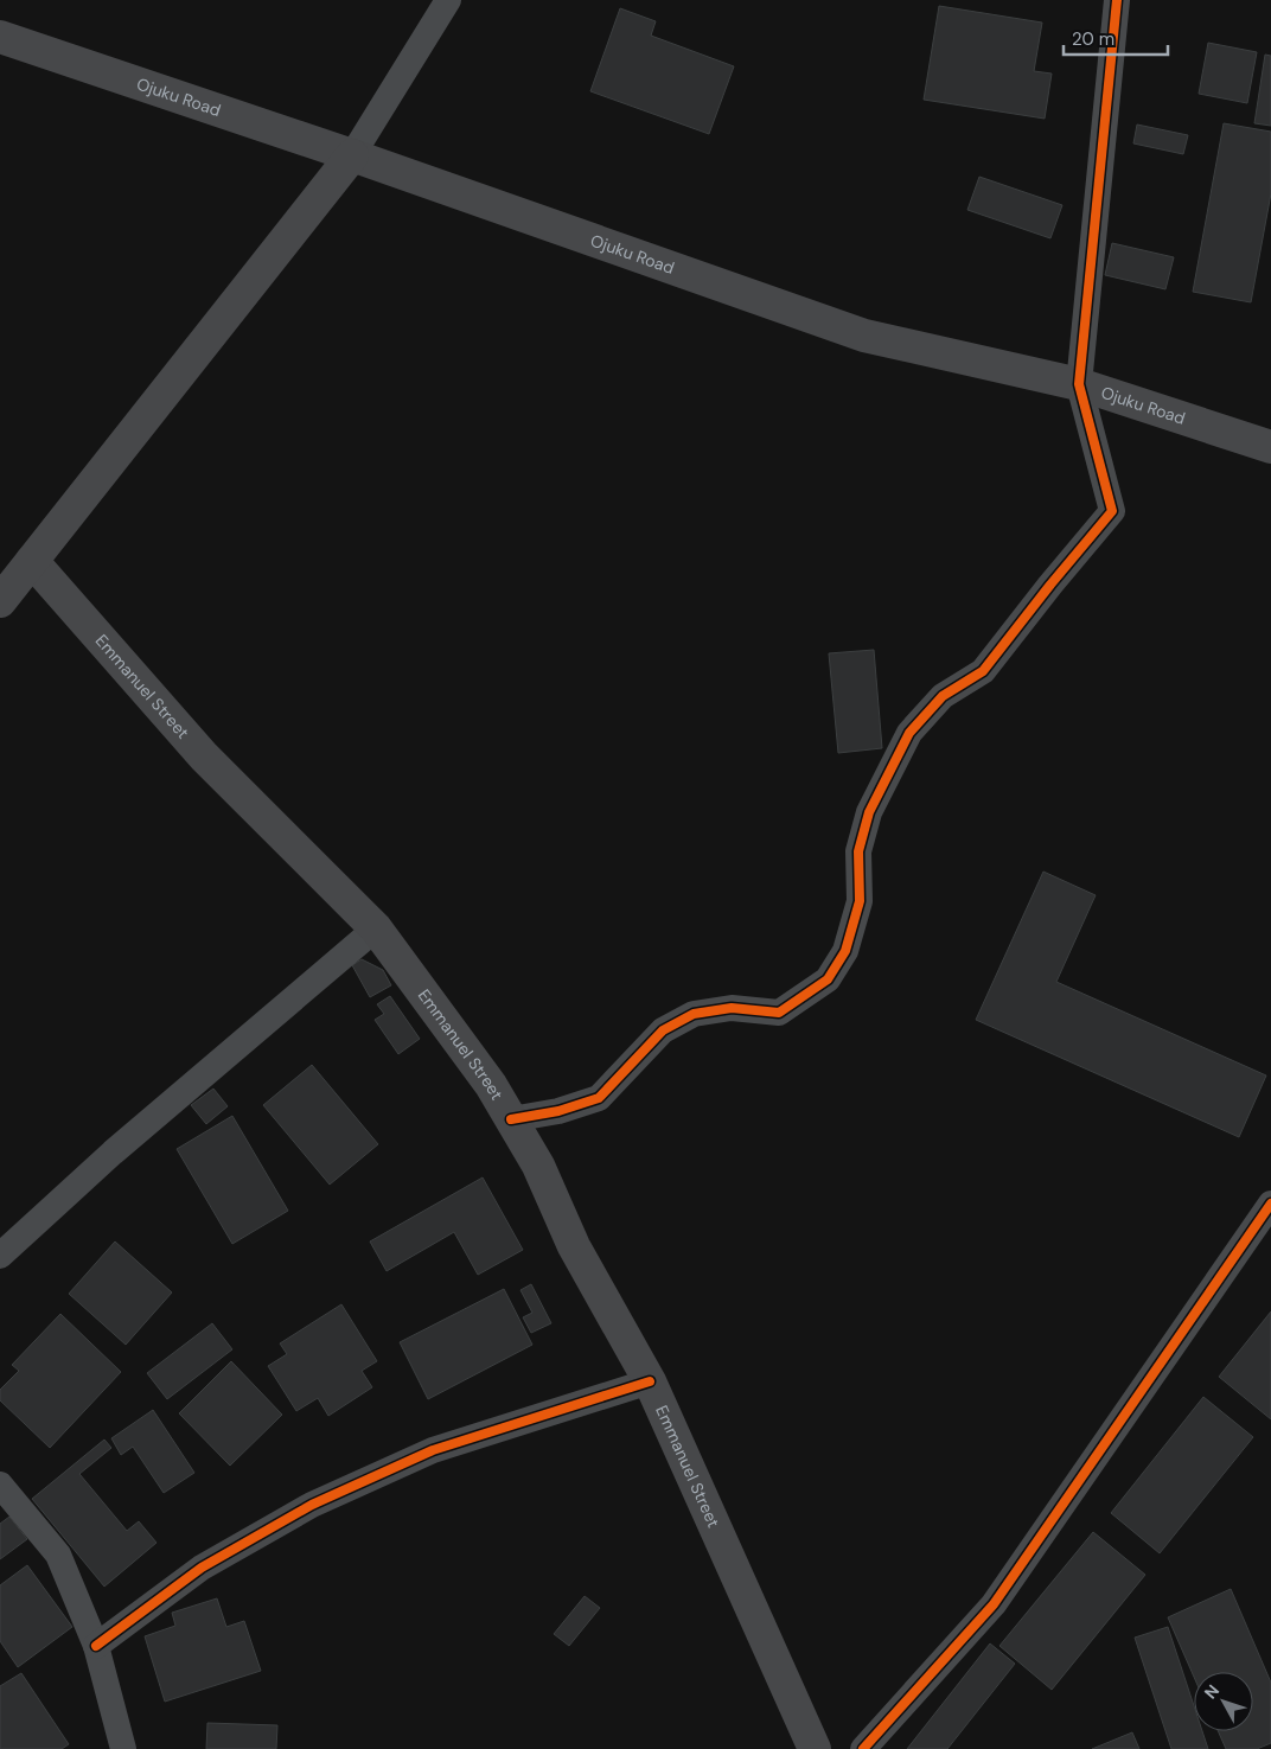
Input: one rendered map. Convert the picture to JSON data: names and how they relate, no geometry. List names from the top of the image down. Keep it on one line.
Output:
{"streets":{"main road":["Ojuku Road","Emmanuel Street"]},"scale_bar":"20 m","north":"top left"}
